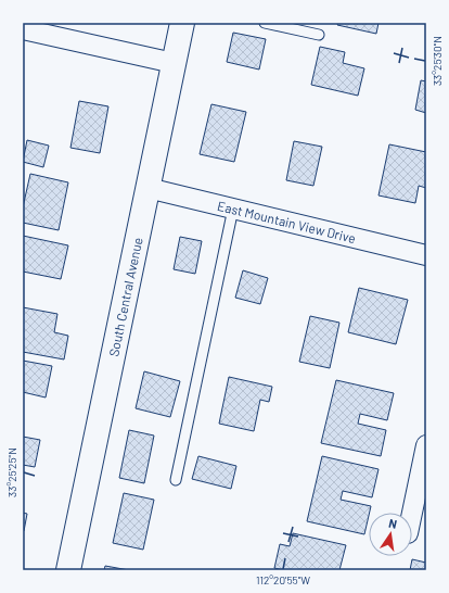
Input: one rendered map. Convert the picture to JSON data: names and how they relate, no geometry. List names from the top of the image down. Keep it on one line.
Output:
{"streets":{"street":["East Mountain View Drive","South Central Avenue"]},"crossings":[["East Mountain View Drive","South Central Avenue"]],"north":"top","coordinates":["33°25'30\"N","33°25'25\"N","112°20'55\"W"]}
